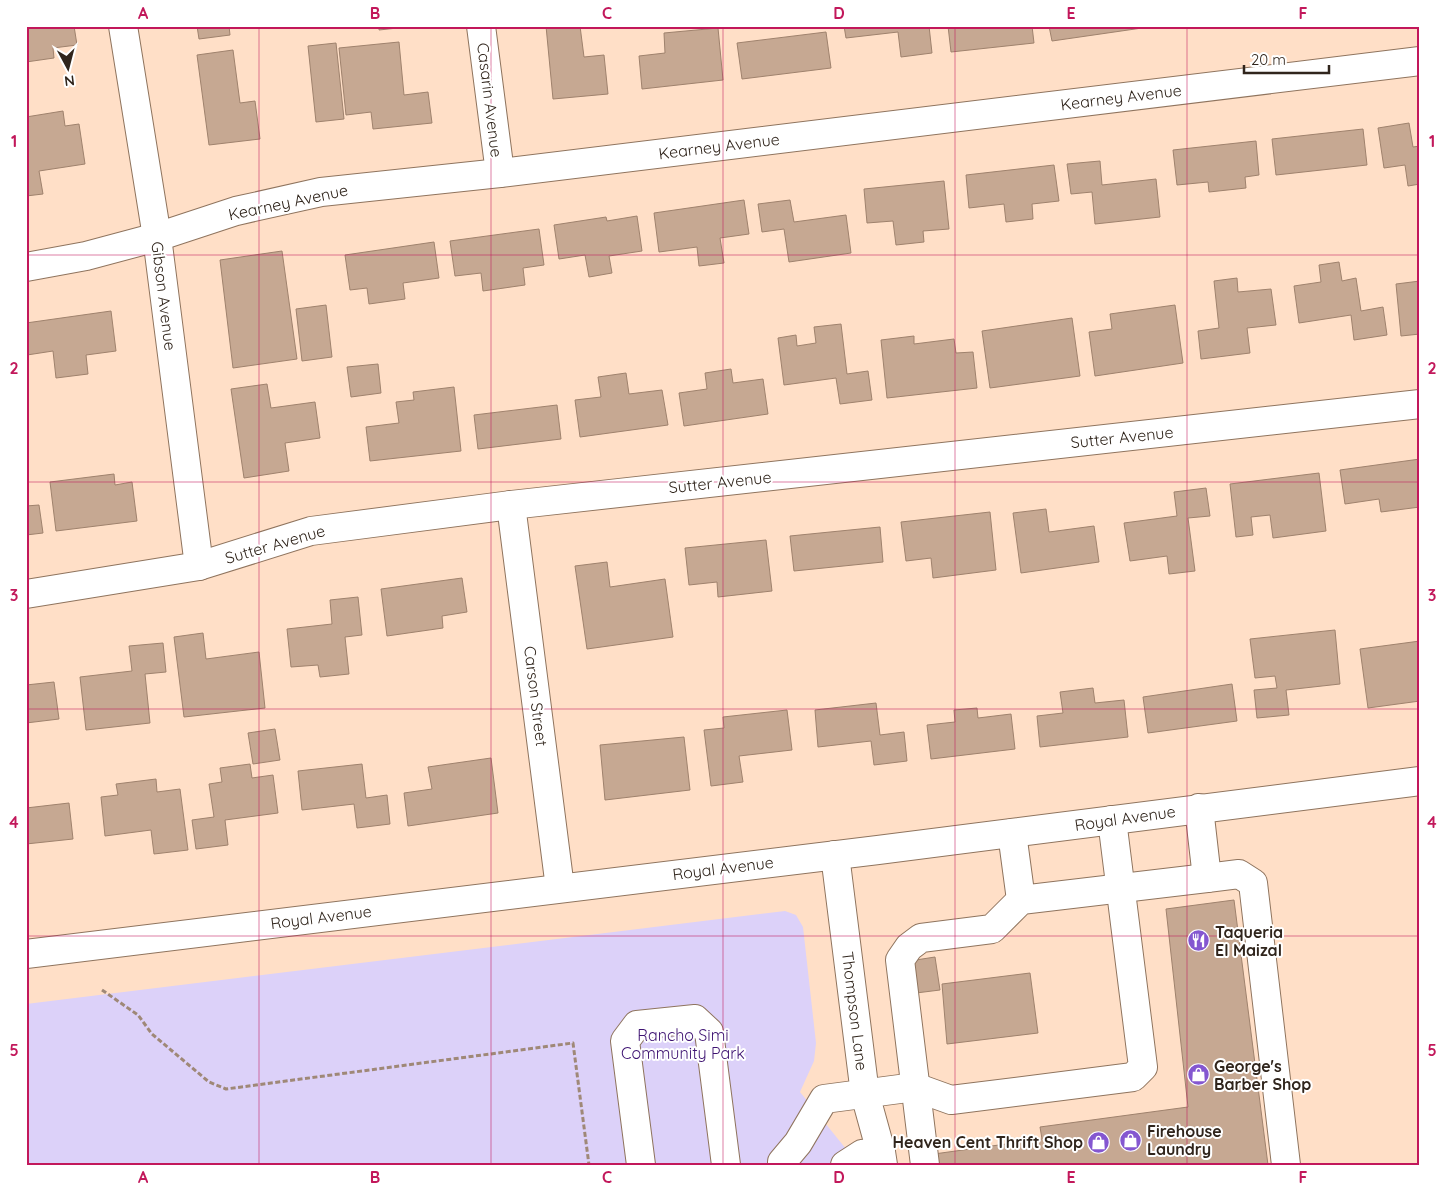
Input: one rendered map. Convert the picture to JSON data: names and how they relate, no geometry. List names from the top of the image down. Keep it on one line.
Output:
{"streets":{"street":["Kearney Avenue","Casarin Avenue","Gibson Avenue","Sutter Avenue","Carson Street","Royal Avenue","Thompson Lane"]},"crossings":[["Kearney Avenue","Casarin Avenue"],["Kearney Avenue","Gibson Avenue"],["Gibson Avenue","Sutter Avenue"],["Sutter Avenue","Carson Street"],["Carson Street","Royal Avenue"],["Royal Avenue","Thompson Lane"]],"parks":["Rancho Simi Community Park"],"places":{"restaurant":["Taqueria El Maizal"],"shop":["George's Barber Shop","Firehouse Laundry","Heaven Cent Thrift Shop"]},"scale_bar":"20 m","north":"bottom","grid":{"columns":["A","B","C","D","E","F"],"rows":["1","2","3","4","5"]}}
